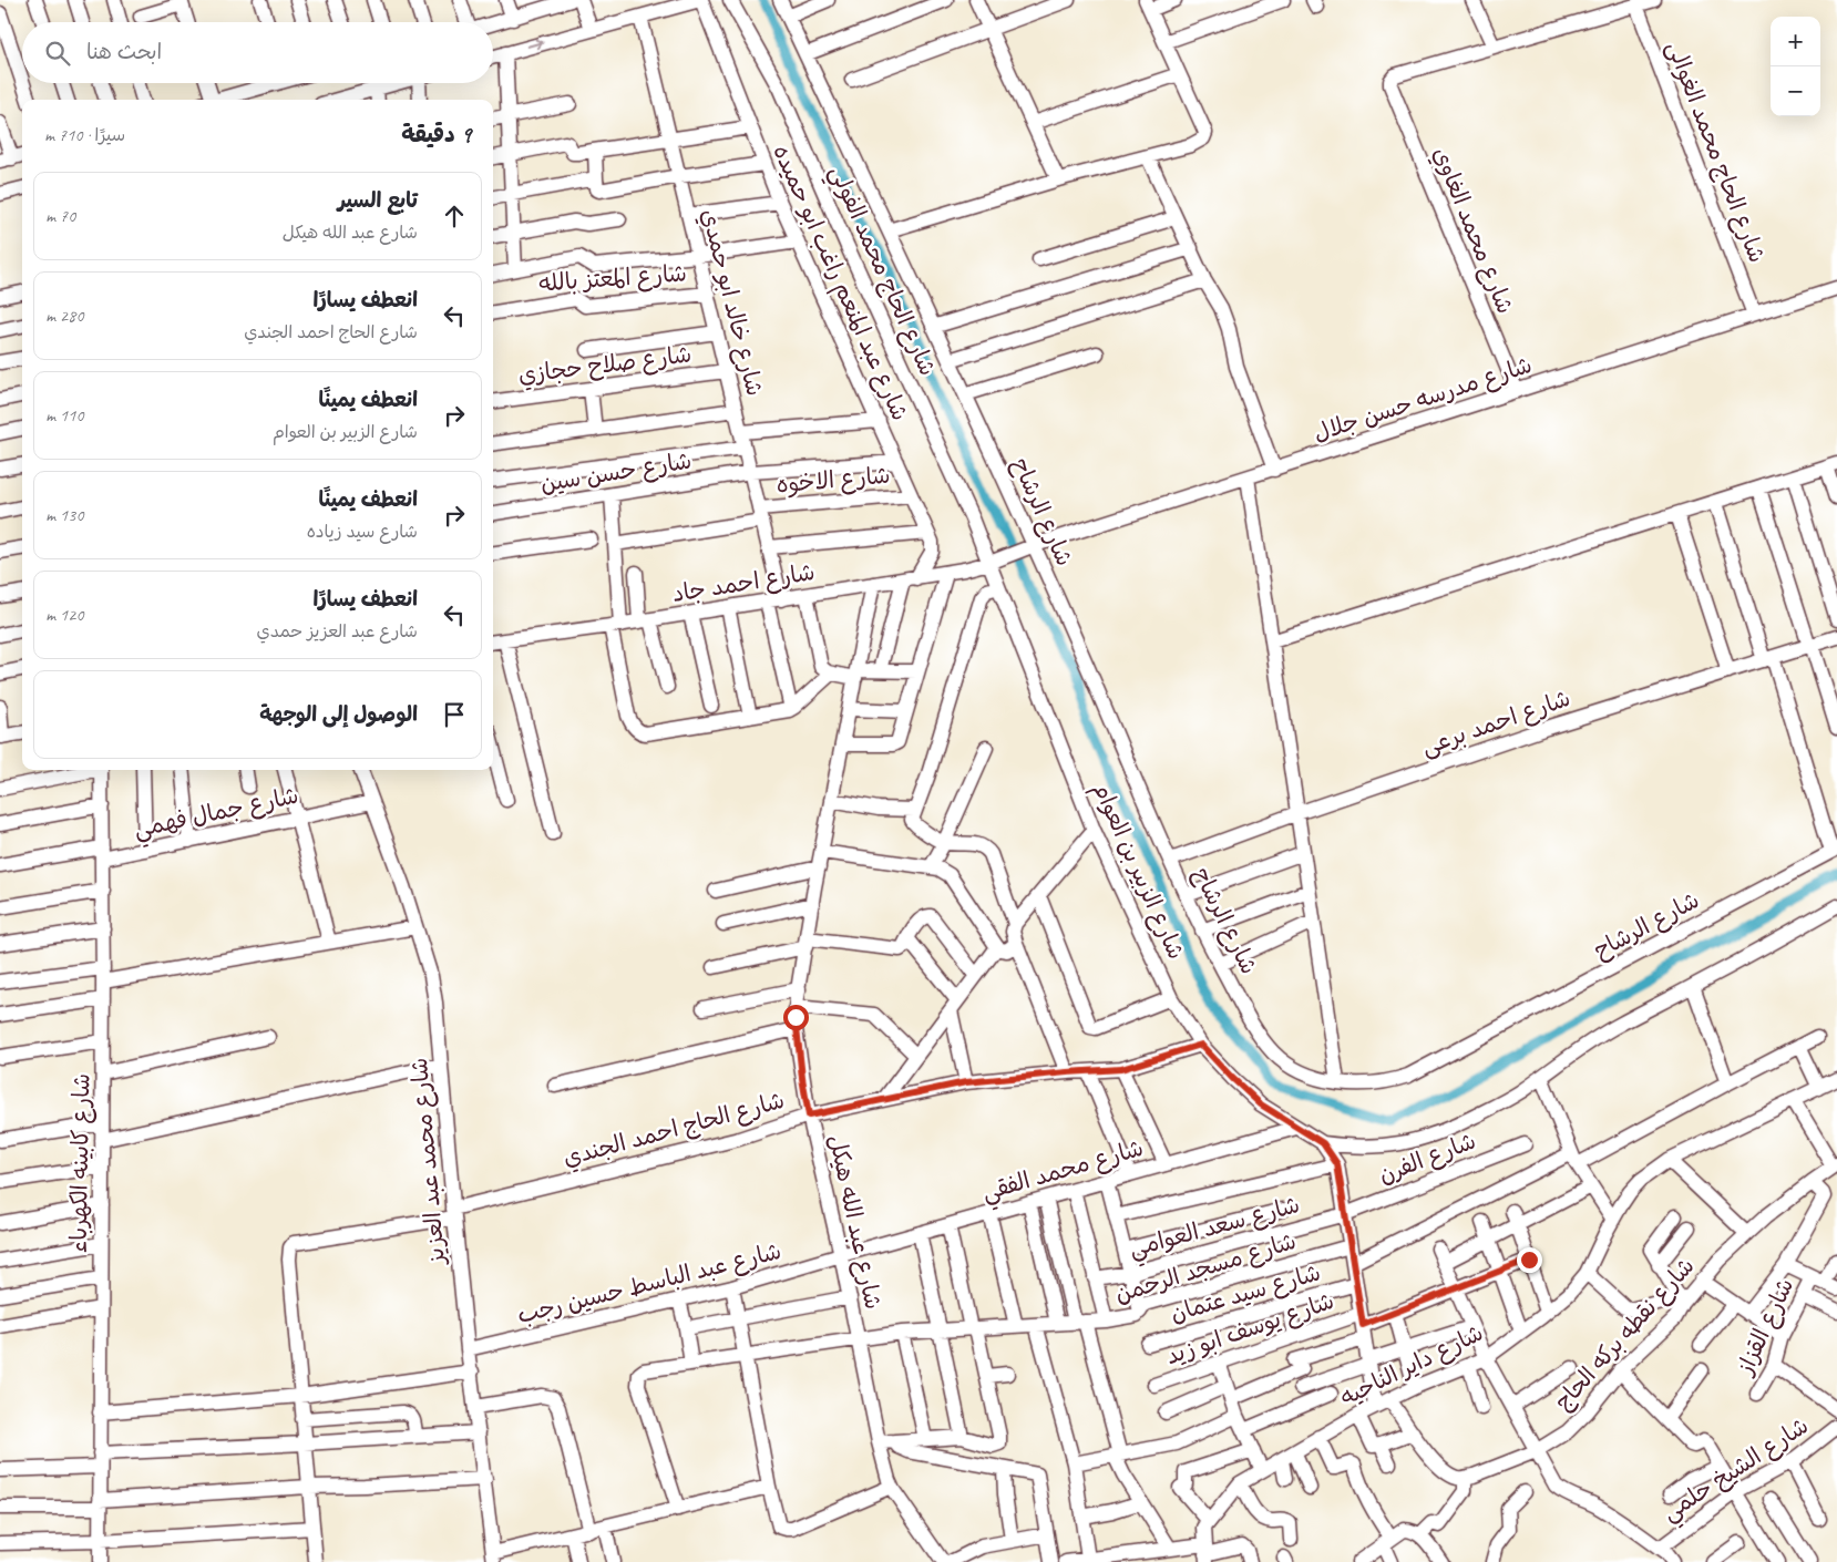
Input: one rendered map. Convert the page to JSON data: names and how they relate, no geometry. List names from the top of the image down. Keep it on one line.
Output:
{"streets":{"street":["شارع الحاج محمد الغوالى","شارع محمد الغاوي","شارع الحاج محمد الفولي","شارع المعتز بالله","شارع عبد المنعم راغب ابو حميده","شارع خالد ابو حمدي","شارع صلاح حجازي","شارع مدرسه حسن جلال","شارع حسن سين","شارع الاخوه","شارع الرشاح","شارع احمد جاد","شارع احمد برعى","شارع جمال فهمي","شارع الزبير بن العوام","شارع الحاج احمد الجندي","شارع الفرن","شارع محمد عبد العزيز","شارع كابينه الكهرباء","شارع محمد الفقي","شارع عبد الله هيكل","شارع سعد العوامي","شارع مسجد الرحمن","شارع عبد الباسط حسين رجب","شارع سيد عتمان","شارع القزاز","شارع يوسف ابو زيد","شارع نقطه بركه الحاج","شارع داير الناحيه","شارع الشيخ حلمي"]},"crossings":[["شارع الحاج محمد الغوالى","شارع مدرسه حسن جلال"],["شارع محمد الغاوي","شارع مدرسه حسن جلال"],["شارع الحاج محمد الفولي","شارع احمد جاد"],["شارع الحاج محمد الفولي","شارع الزبير بن العوام"],["شارع المعتز بالله","شارع خالد ابو حمدي"],["شارع عبد المنعم راغب ابو حميده","شارع حسن سين"],["شارع عبد المنعم راغب ابو حميده","شارع الاخوه"],["شارع عبد المنعم راغب ابو حميده","شارع احمد جاد"],["شارع خالد ابو حمدي","شارع صلاح حجازي"],["شارع خالد ابو حمدي","شارع حسن سين"],["شارع خالد ابو حمدي","شارع الاخوه"],["شارع خالد ابو حمدي","شارع احمد جاد"],["شارع مدرسه حسن جلال","شارع الرشاح"],["شارع مدرسه حسن جلال","شارع احمد جاد"],["شارع الرشاح","شارع احمد برعى"],["شارع احمد جاد","شارع الزبير بن العوام"],["شارع احمد جاد","شارع عبد الله هيكل"],["شارع جمال فهمي","شارع محمد عبد العزيز"],["شارع جمال فهمي","شارع كابينه الكهرباء"],["شارع الزبير بن العوام","شارع الحاج احمد الجندي"],["شارع الزبير بن العوام","شارع محمد الفقي"],["شارع الحاج احمد الجندي","شارع محمد عبد العزيز"],["شارع الحاج احمد الجندي","شارع عبد الله هيكل"],["شارع الفرن","شارع سعد العوامي"],["شارع محمد عبد العزيز","شارع عبد الباسط حسين رجب"],["شارع محمد الفقي","شارع عبد الله هيكل"],["شارع محمد الفقي","شارع عبد الباسط حسين رجب"],["شارع عبد الله هيكل","شارع مسجد الرحمن"],["شارع عبد الله هيكل","شارع عبد الباسط حسين رجب"]],"page":{"map_buttons":["+","−"],"search":"ابحث هنا","heading":["9 دقيقة","سيرًا · 710 m"],"list":[["تابع السير","شارع عبد الله هيكل","70 m"],["انعطف يسارًا","شارع الحاج احمد الجندي","280 m"],["انعطف يمينًا","شارع الزبير بن العوام","110 m"],["انعطف يمينًا","شارع سيد زياده","130 m"],["انعطف يسارًا","شارع عبد العزيز حمدي","120 m"],"الوصول إلى الوجهة"]}}
